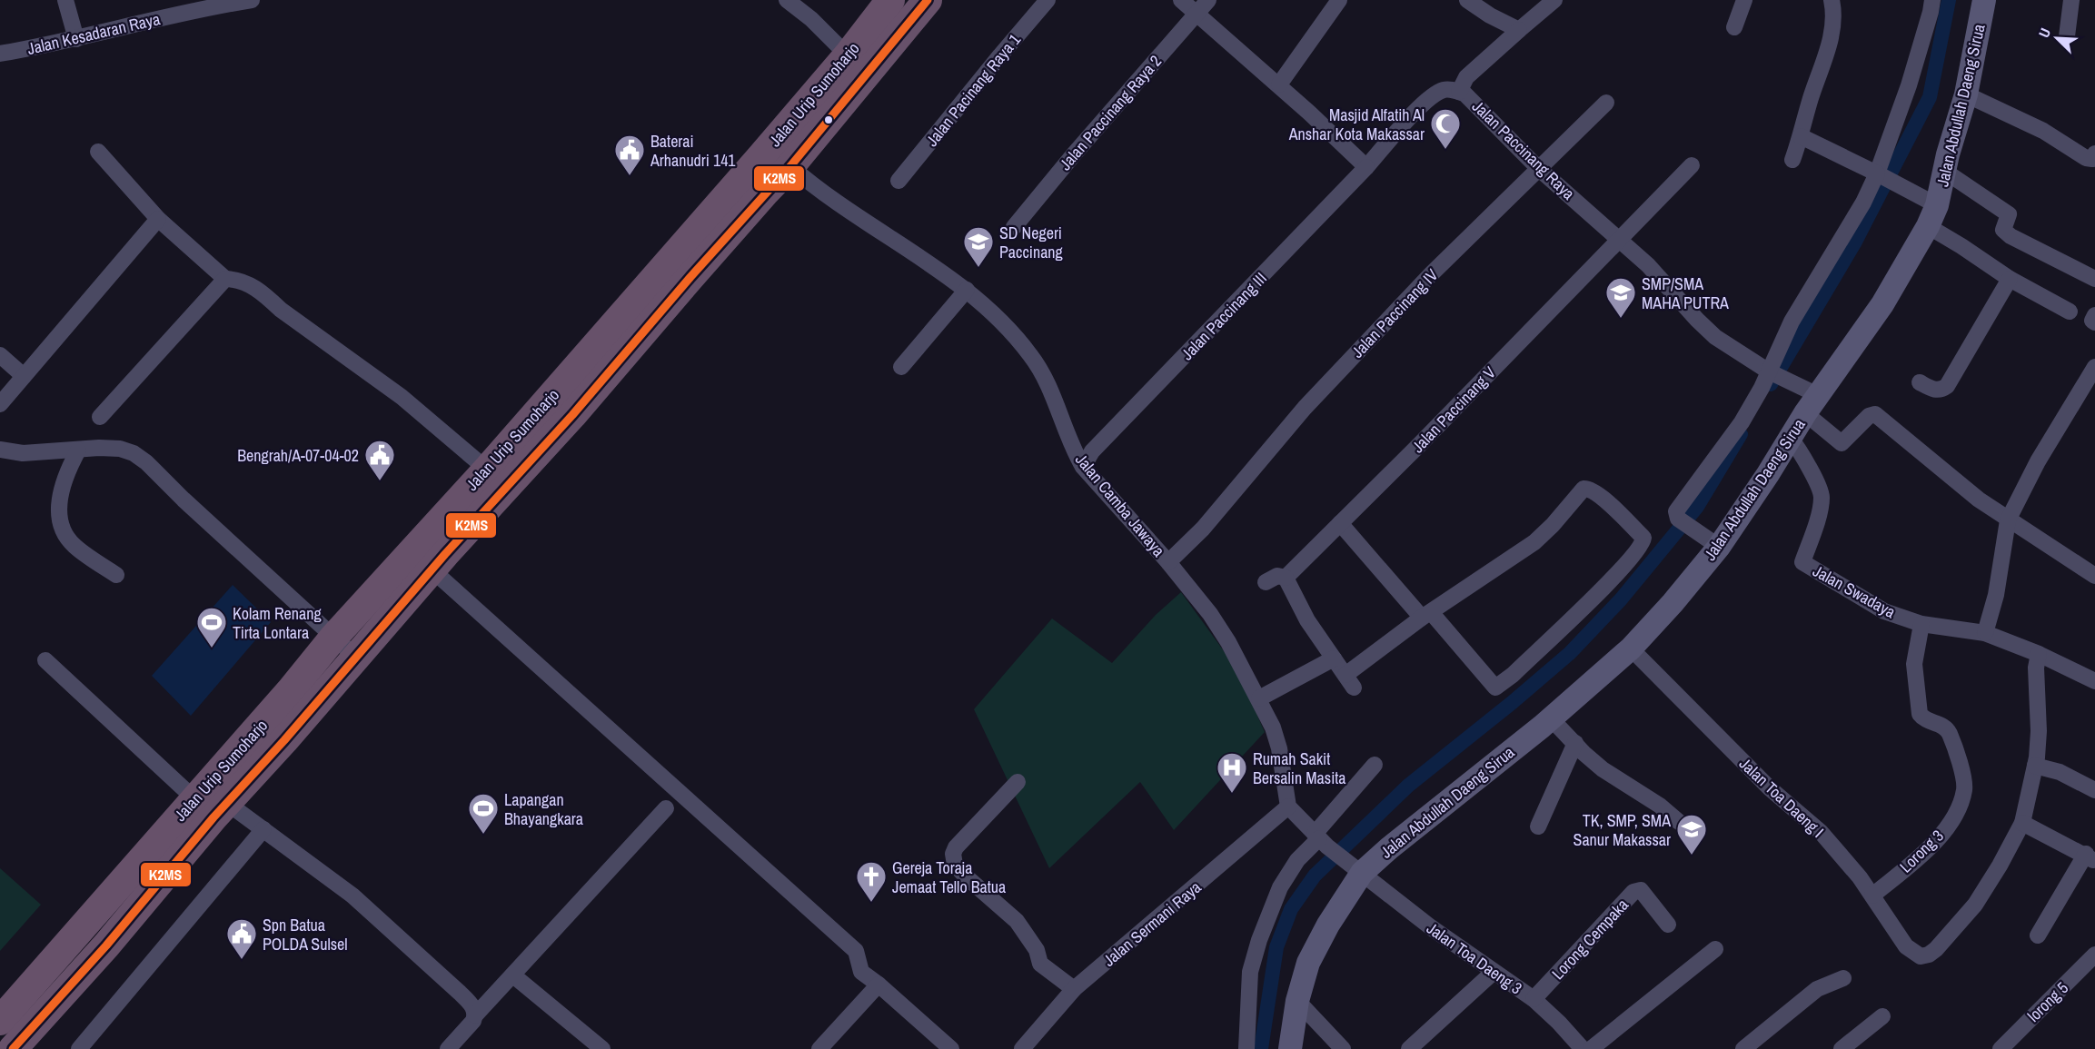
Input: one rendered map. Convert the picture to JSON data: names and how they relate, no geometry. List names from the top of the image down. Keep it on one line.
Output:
{"streets":{"highway":["Jalan Urip Sumoharjo"],"main road":["Jalan Abdullah Daeng Sirua"],"street":["Jalan Kesadaran Raya","Jalan Pacinang Raya 1","Jalan Paccinang Raya 2","Jalan Paccinang Raya","Jalan Paccinang IV","Jalan Paccinang III","Jalan Paccinang V","Jalan Camba Jawaya","Jalan Swadaya","Jalan Toa Daeng I","Lorong 3","Jalan Sermani Raya","Lorong Cempaka","Jalan Toa Daeng 3","lorong 5"]},"crossings":[["Jalan Urip Sumoharjo","Jalan Camba Jawaya"],["Jalan Abdullah Daeng Sirua","Jalan Paccinang Raya"],["Jalan Abdullah Daeng Sirua","Jalan Swadaya"],["Jalan Abdullah Daeng Sirua","Jalan Toa Daeng I"],["Jalan Abdullah Daeng Sirua","Jalan Toa Daeng 3"],["Jalan Paccinang Raya","Jalan Paccinang IV"],["Jalan Paccinang Raya","Jalan Paccinang III"],["Jalan Paccinang Raya","Jalan Paccinang V"],["Jalan Paccinang IV","Jalan Camba Jawaya"],["Jalan Paccinang III","Jalan Camba Jawaya"],["Jalan Camba Jawaya","Jalan Sermani Raya"],["Jalan Swadaya","Lorong 3"],["Jalan Toa Daeng I","Lorong 3"],["Lorong Cempaka","Jalan Toa Daeng 3"]],"places":{"mosque":["Masjid Alfatih Al Anshar Kota Makassar"],"public building":["Baterai Arhanudri 141","Bengrah/A-07-04-02","Spn Batua POLDA Sulsel"],"school or university":["SD Negeri Paccinang","SMP/SMA MAHA PUTRA","TK, SMP, SMA Sanur Makassar"],"sports":["Kolam Renang Tirta Lontara","Lapangan Bhayangkara"],"hospital":["Rumah Sakit Bersalin Masita"],"church":["Gereja Toraja Jemaat Tello Batua"]},"lines":["transit line K2MS"],"north":"top left"}
